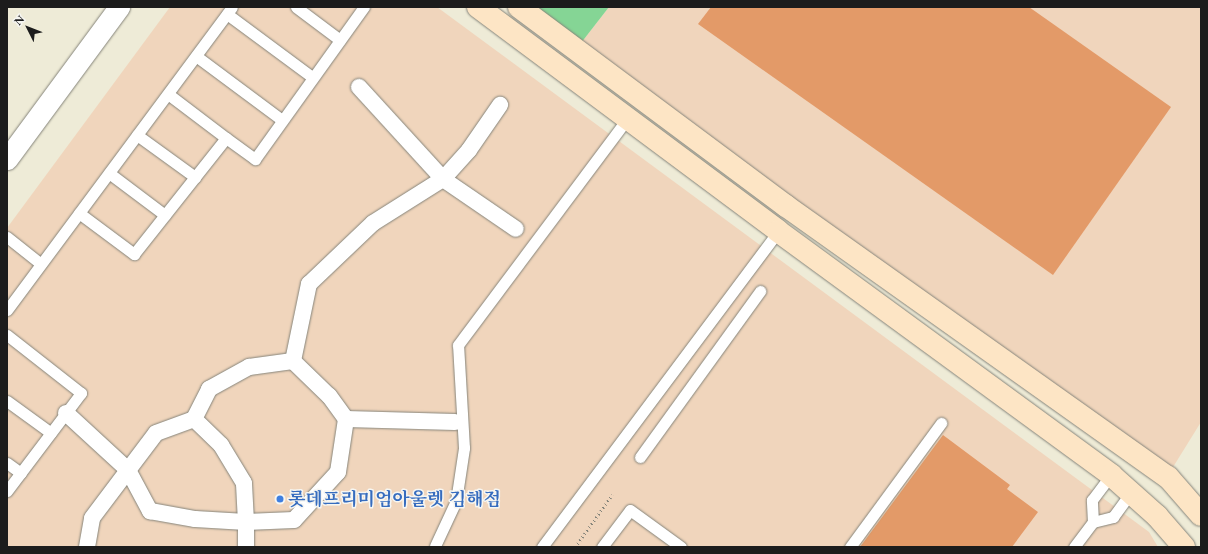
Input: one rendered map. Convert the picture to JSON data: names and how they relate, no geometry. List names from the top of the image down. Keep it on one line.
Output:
{"places":["롯데프리미엄아울렛 김해점"],"north":"top left"}
